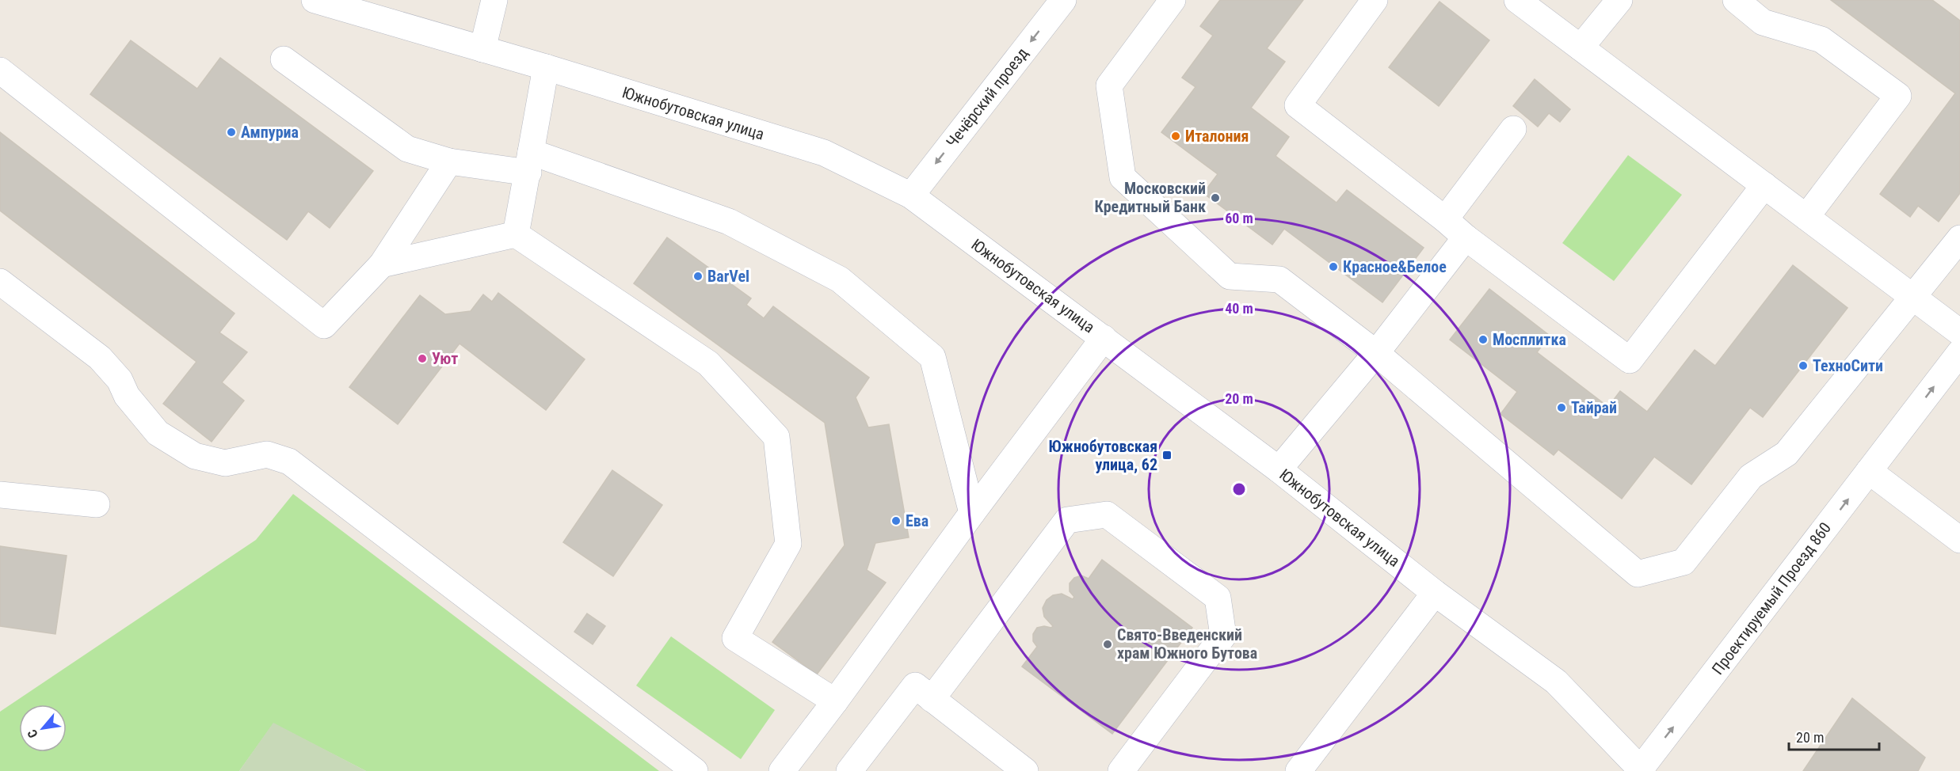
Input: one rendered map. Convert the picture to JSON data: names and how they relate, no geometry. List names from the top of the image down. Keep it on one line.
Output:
{"streets":{"street":["Чечёрский проезд","Южнобутовская улица","Проектируемый Проезд 860"]},"crossings":[["Чечёрский проезд","Южнобутовская улица"],["Южнобутовская улица","Проектируемый Проезд 860"]],"one_way":["Чечёрский проезд","Проектируемый Проезд 860"],"places":{"other":["Ампуриа","Италония","Московский Кредитный Банк","Красное&Белое","BarVel","Мосплитка","Уют","ТехноСити","Тайрай","Ева","Свято-Введенский храм Южного Бутова"],"transit":["Южнобутовская улица, 62"]},"scale_bar":"20 m","north":"bottom left","rings":["60 m","40 m","20 m"]}
